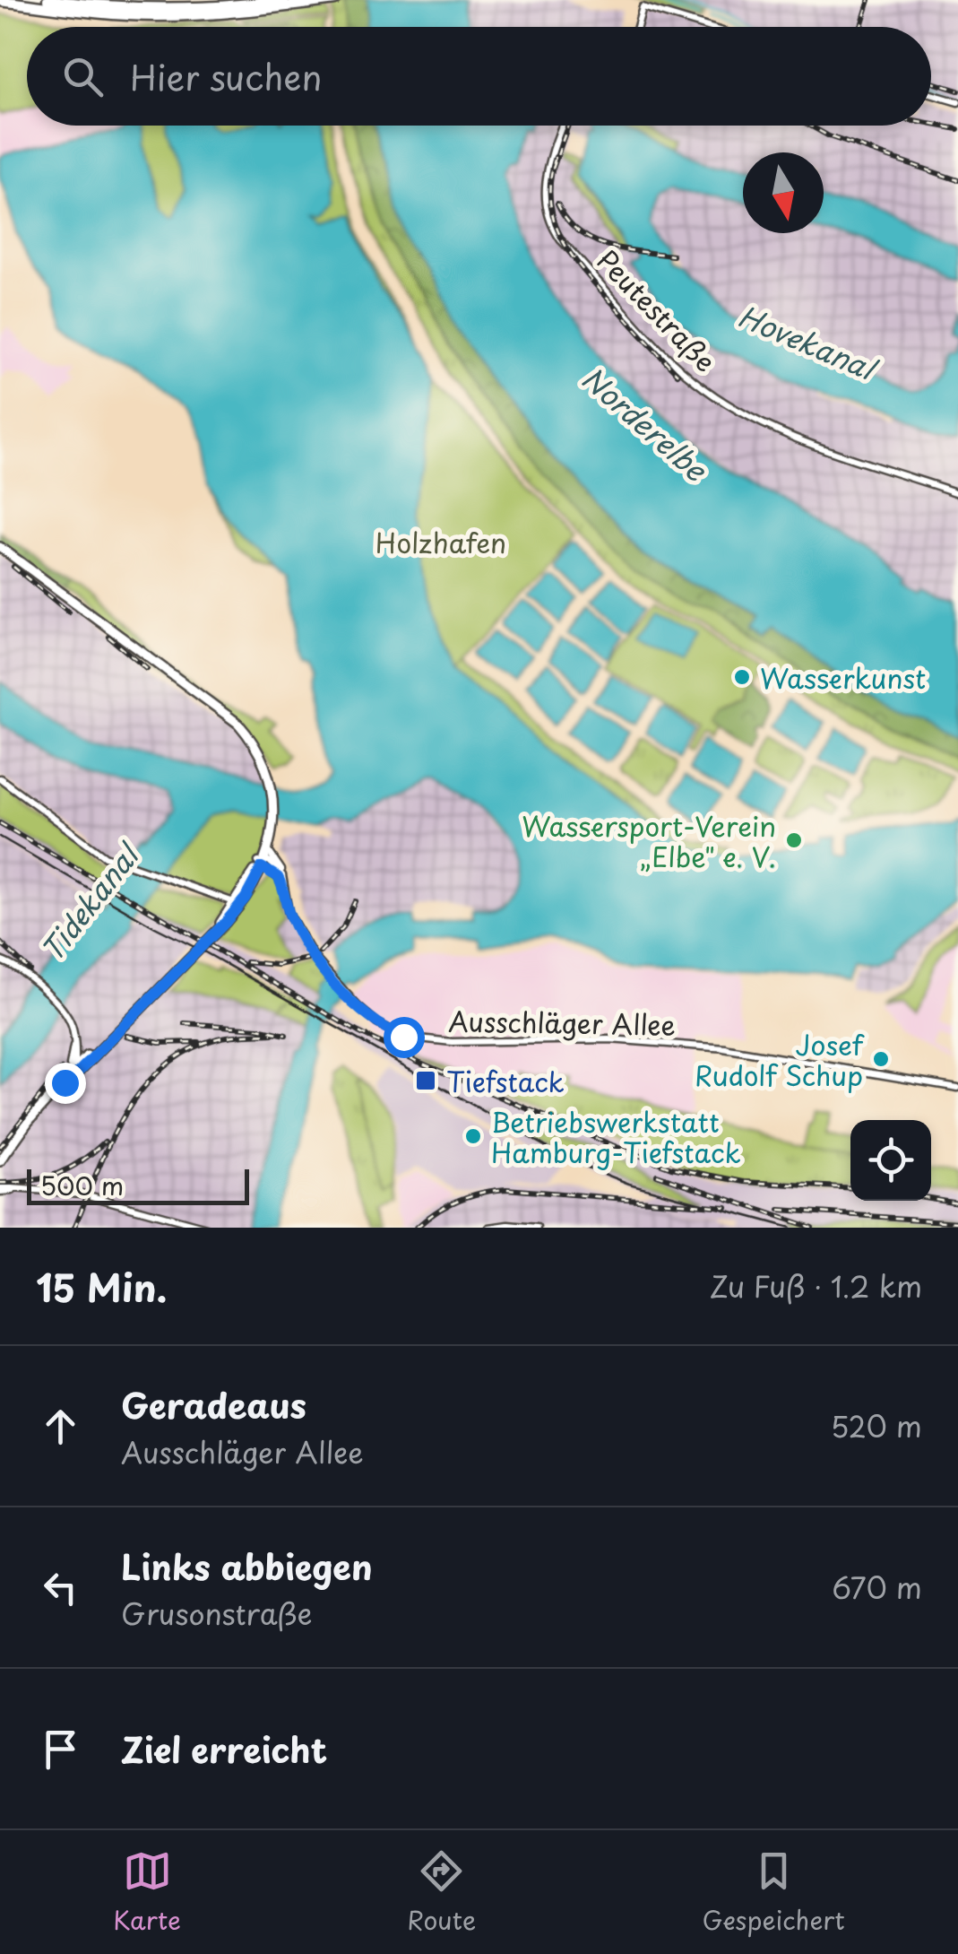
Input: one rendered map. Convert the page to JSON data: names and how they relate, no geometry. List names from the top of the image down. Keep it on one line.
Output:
{"streets":{"street":["Peutestraße","Ausschläger Allee"]},"water":["Hovekanal","Norderelbe","Tidekanal"],"parks":["Holzhafen"],"places":{"other":["Wasserkunst","Wassersport-Verein „Elbe\" e. V.","Josef Rudolf Schup","Betriebswerkstatt Hamburg-Tiefstack"],"transit":["Tiefstack"]},"scale_bar":"500 m","north":"bottom","page":{"search":"Hier suchen","scale":"500 m","heading":["15 Min.","Zu Fuß · 1.2 km"],"list":[["Geradeaus","Ausschläger Allee","520 m"],["Links abbiegen","Grusonstraße","670 m"],"Ziel erreicht"],"nav":["Karte","Route","Gespeichert"]}}
